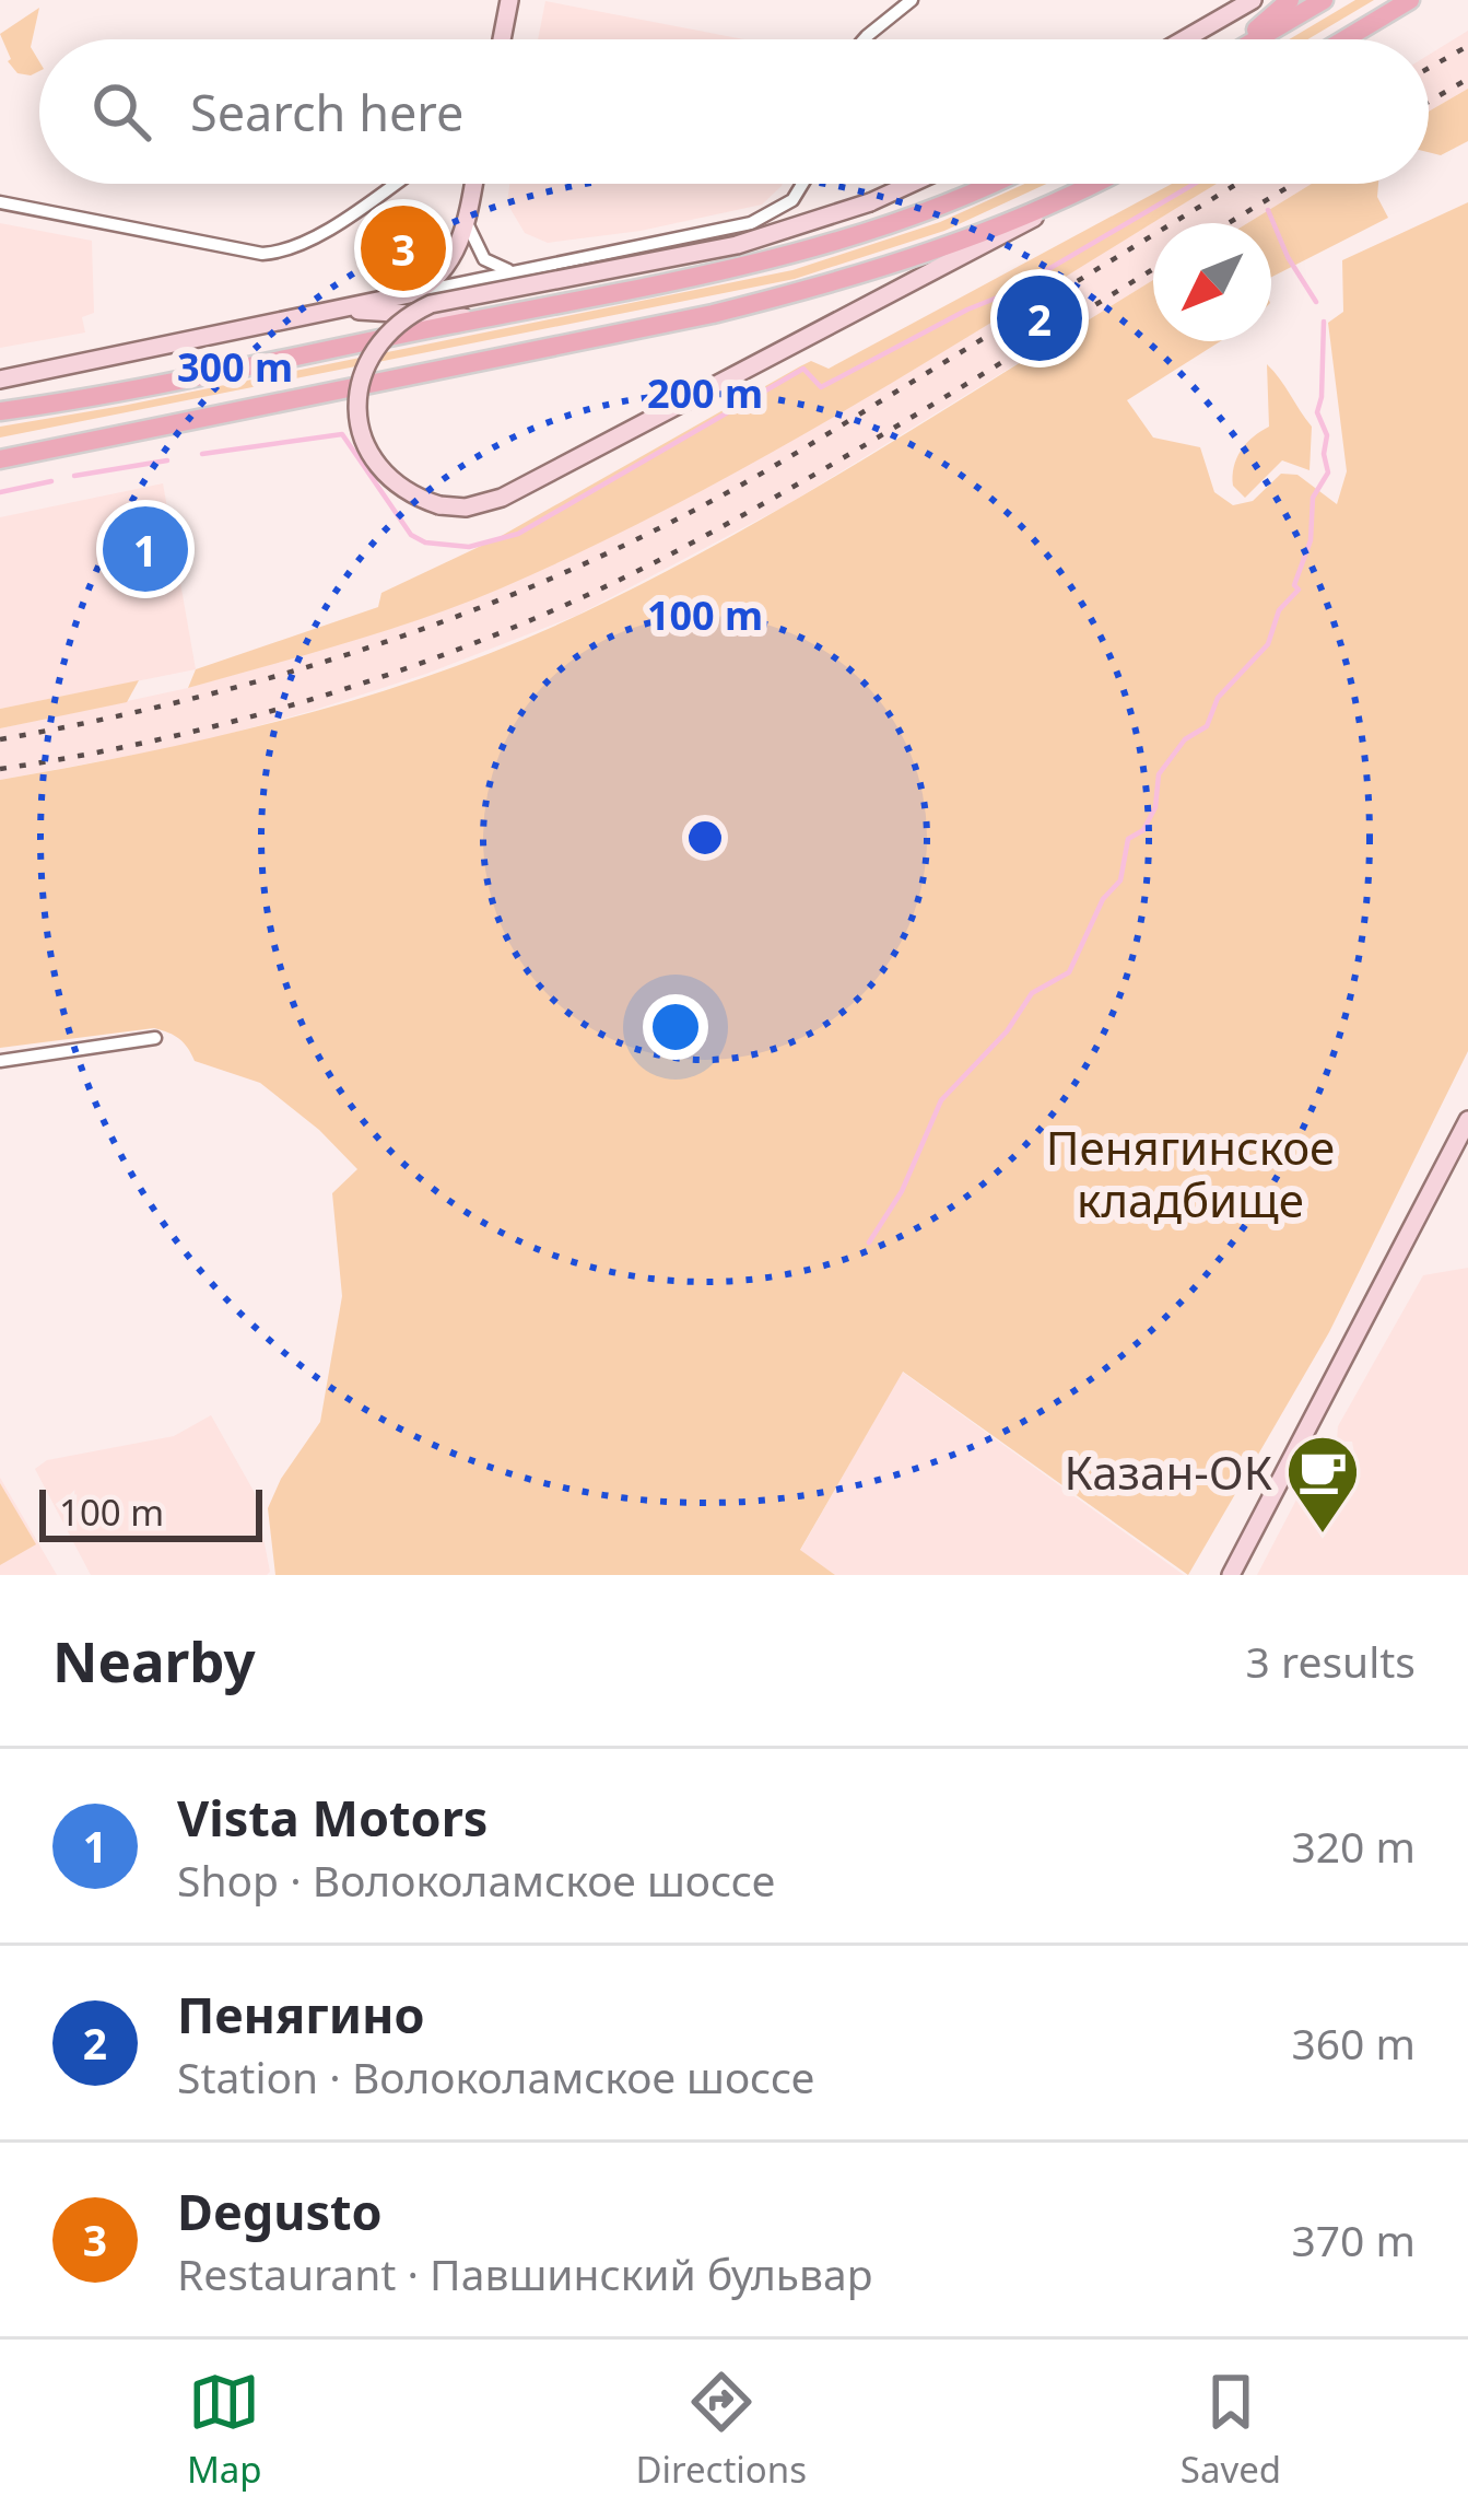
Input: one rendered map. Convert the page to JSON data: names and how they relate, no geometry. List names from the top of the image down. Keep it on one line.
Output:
{"parks":["Пенягинское кладбище"],"places":{"cafe":["Казан-ОК"]},"scale_bar":"100 m","north":"bottom left","page":{"search":"Search here","pins":["3","2","1"],"scale":"100 m","heading":["Nearby","3 results"],"list":[{"mark":"1","name":"Vista Motors","note":"Shop · Волоколамское шоссе","value":"320 m"},{"mark":"2","name":"Пенягино","note":"Station · Волоколамское шоссе","value":"360 m"},{"mark":"3","name":"Degusto","note":"Restaurant · Павшинский бульвар","value":"370 m"}],"nav":["Map","Directions","Saved"]},"rings":["300 m","200 m","100 m"]}
